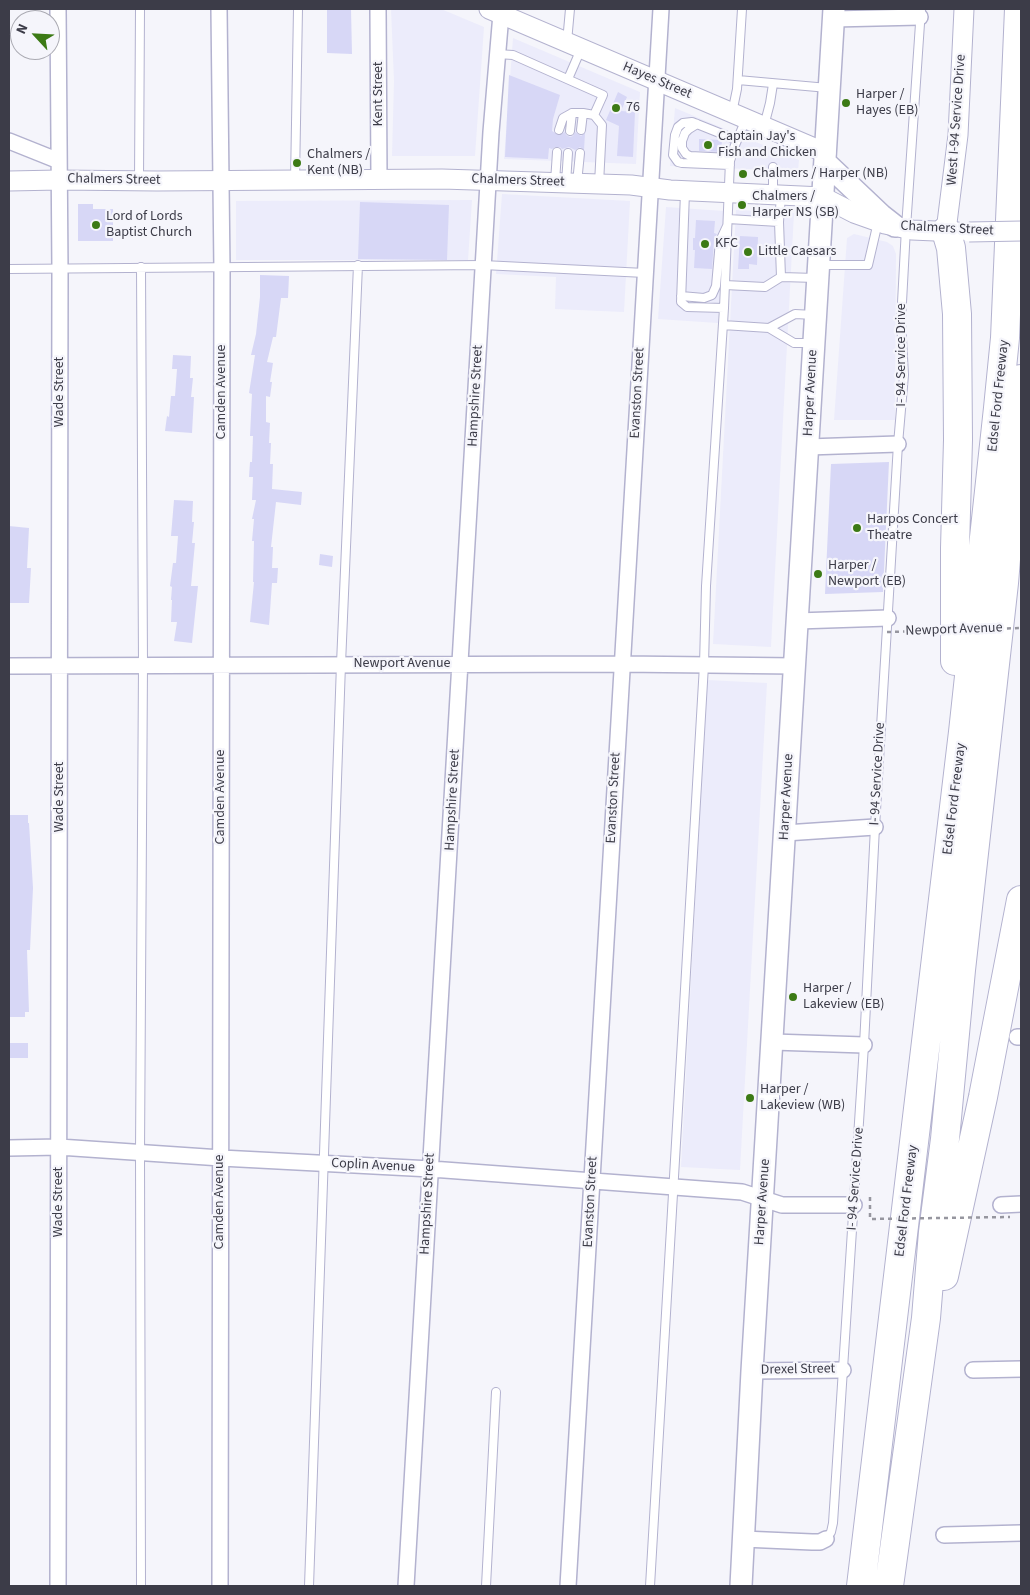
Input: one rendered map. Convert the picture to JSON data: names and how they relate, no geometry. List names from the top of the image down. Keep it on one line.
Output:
{"streets":{"highway":["Edsel Ford Freeway"],"main road":["Harper Avenue"],"street":["Hayes Street","Kent Street","West I-94 Service Drive","Chalmers Street","Wade Street","Camden Avenue","Evanston Street","Hampshire Street","Newport Avenue","Coplin Avenue","Drexel Street"],"lane":["I- 94 Service Drive"]},"crossings":[["Hayes Street","Evanston Street"],["Hayes Street","Harper Avenue"],["Hayes Street","Hampshire Street"],["Kent Street","Chalmers Street"],["West I-94 Service Drive","Chalmers Street"],["Chalmers Street","I- 94 Service Drive"],["Chalmers Street","Wade Street"],["Chalmers Street","Camden Avenue"],["Chalmers Street","Evanston Street"],["Chalmers Street","Harper Avenue"],["Chalmers Street","Hampshire Street"],["I- 94 Service Drive","Newport Avenue"],["I- 94 Service Drive","Coplin Avenue"],["I- 94 Service Drive","Drexel Street"],["Wade Street","Newport Avenue"],["Wade Street","Coplin Avenue"],["Camden Avenue","Newport Avenue"],["Camden Avenue","Coplin Avenue"],["Evanston Street","Newport Avenue"],["Evanston Street","Coplin Avenue"],["Harper Avenue","Newport Avenue"],["Harper Avenue","Coplin Avenue"],["Harper Avenue","Drexel Street"],["Hampshire Street","Newport Avenue"],["Hampshire Street","Coplin Avenue"]],"places":["Harper / Hayes (EB)","76","Captain Jay's Fish and Chicken","Chalmers / Kent (NB)","Chalmers / Harper (NB)","Chalmers / Harper NS (SB)","Lord of Lords Baptist Church","KFC","Little Caesars","Harpos Concert Theatre","Harper / Newport (EB)","Harper / Lakeview (EB)","Harper / Lakeview (WB)"],"north":"top left"}
